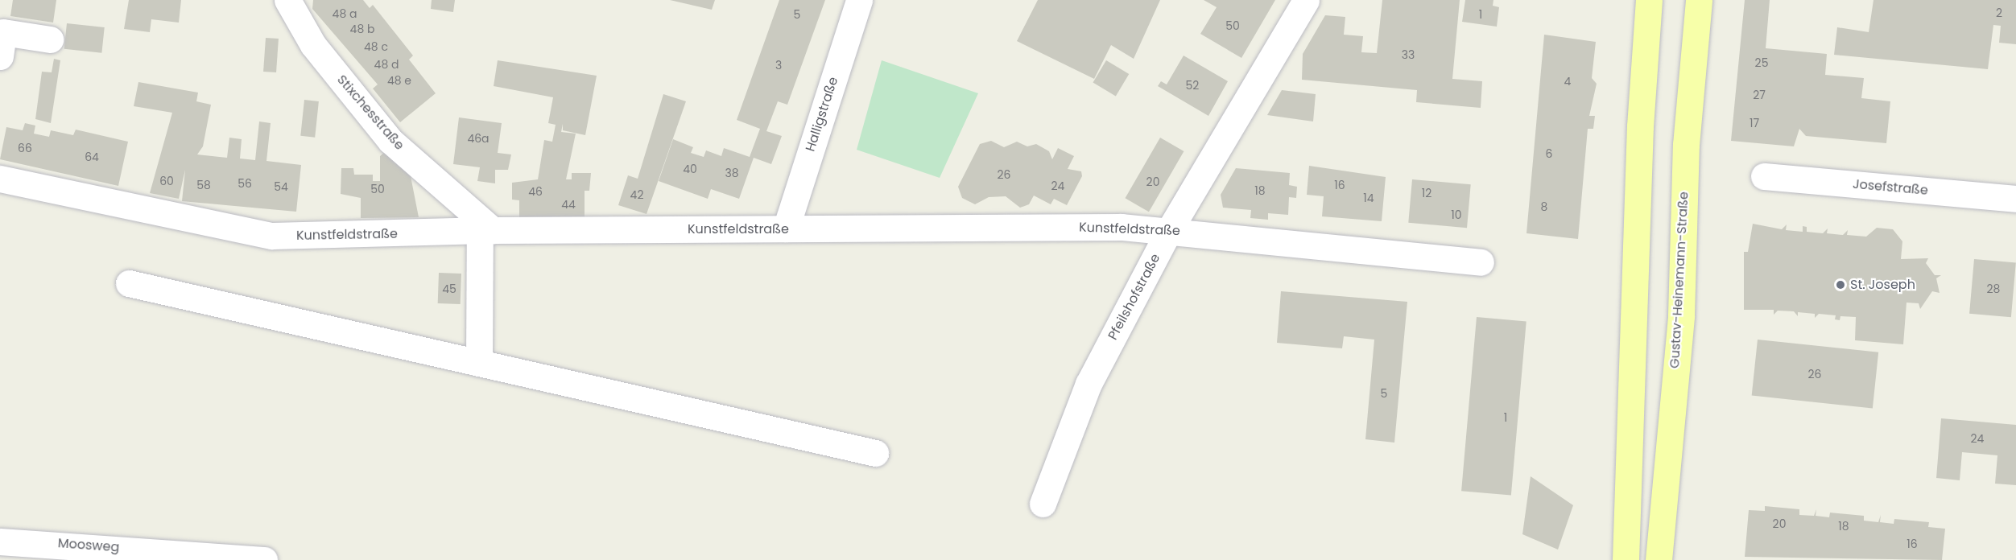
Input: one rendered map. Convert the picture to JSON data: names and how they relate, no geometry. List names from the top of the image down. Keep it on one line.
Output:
{"streets":{"main road":["Gustav-Heinemann-Straße"],"street":["Stixchesstraße","Halligstraße","Josefstraße","Kunstfeldstraße","Pfeilshofstraße","Moosweg"]},"crossings":[["Stixchesstraße","Kunstfeldstraße"],["Halligstraße","Kunstfeldstraße"],["Kunstfeldstraße","Pfeilshofstraße"]],"places":["St. Joseph"],"house_numbers":["2","48 a","5","1","50","48 b","48 c","33","25","48 d","3","48 e","4","52","27","17","46a","66","6","64","40","38","26","60","20","56","58","16","24","54","50","18","46","12","42","14","44","8","10","45","28","26","5","1","24","20","18","16"]}
